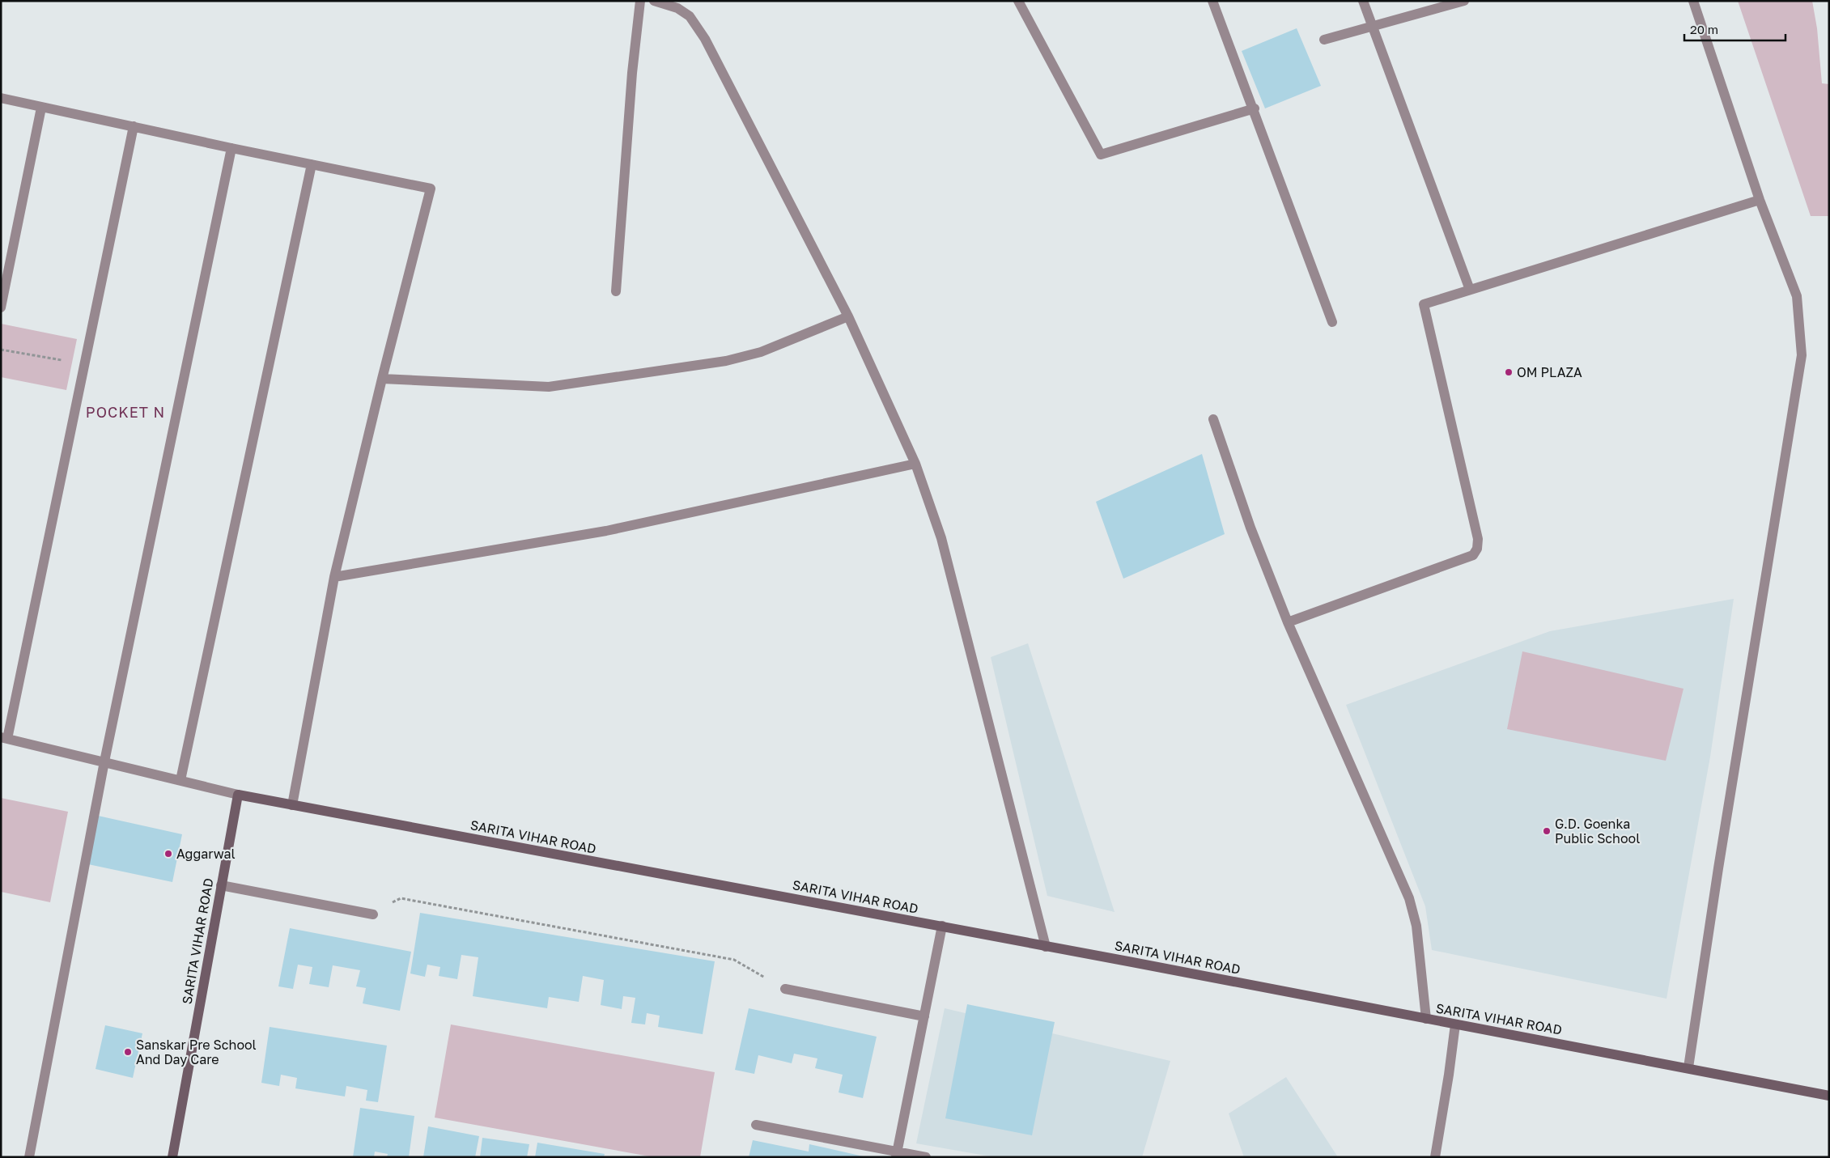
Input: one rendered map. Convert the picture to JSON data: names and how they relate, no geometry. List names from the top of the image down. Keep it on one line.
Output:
{"streets":{"street":["SARITA VIHAR ROAD"]},"districts":["POCKET N"],"places":["OM PLAZA","G.D. Goenka Public School","Aggarwal","Sanskar Pre School And Day Care"],"scale_bar":"20 m"}
